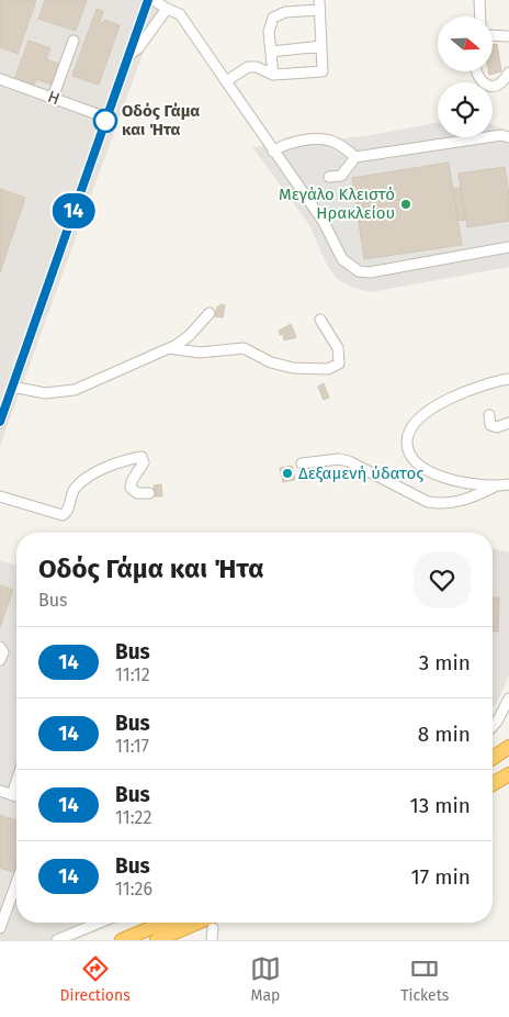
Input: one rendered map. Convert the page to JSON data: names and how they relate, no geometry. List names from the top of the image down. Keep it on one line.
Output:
{"streets":{"street":["Η"]},"places":["Οδός Γάμα και Ήτα","Μεγάλο Κλειστό Ηρακλείου","Δεξαμενή ύδατος"],"lines":["bus line 14"],"north":"right","page":{"on_map":"14","heading":["Οδός Γάμα και Ήτα","Bus"],"list":[{"mark":"14","name":"Bus","note":"11:12","value":"3 min"},{"mark":"14","name":"Bus","note":"11:17","value":"8 min"},{"mark":"14","name":"Bus","note":"11:22","value":"13 min"},{"mark":"14","name":"Bus","note":"11:26","value":"17 min"}],"tabs":["Directions","Map","Tickets"]}}
